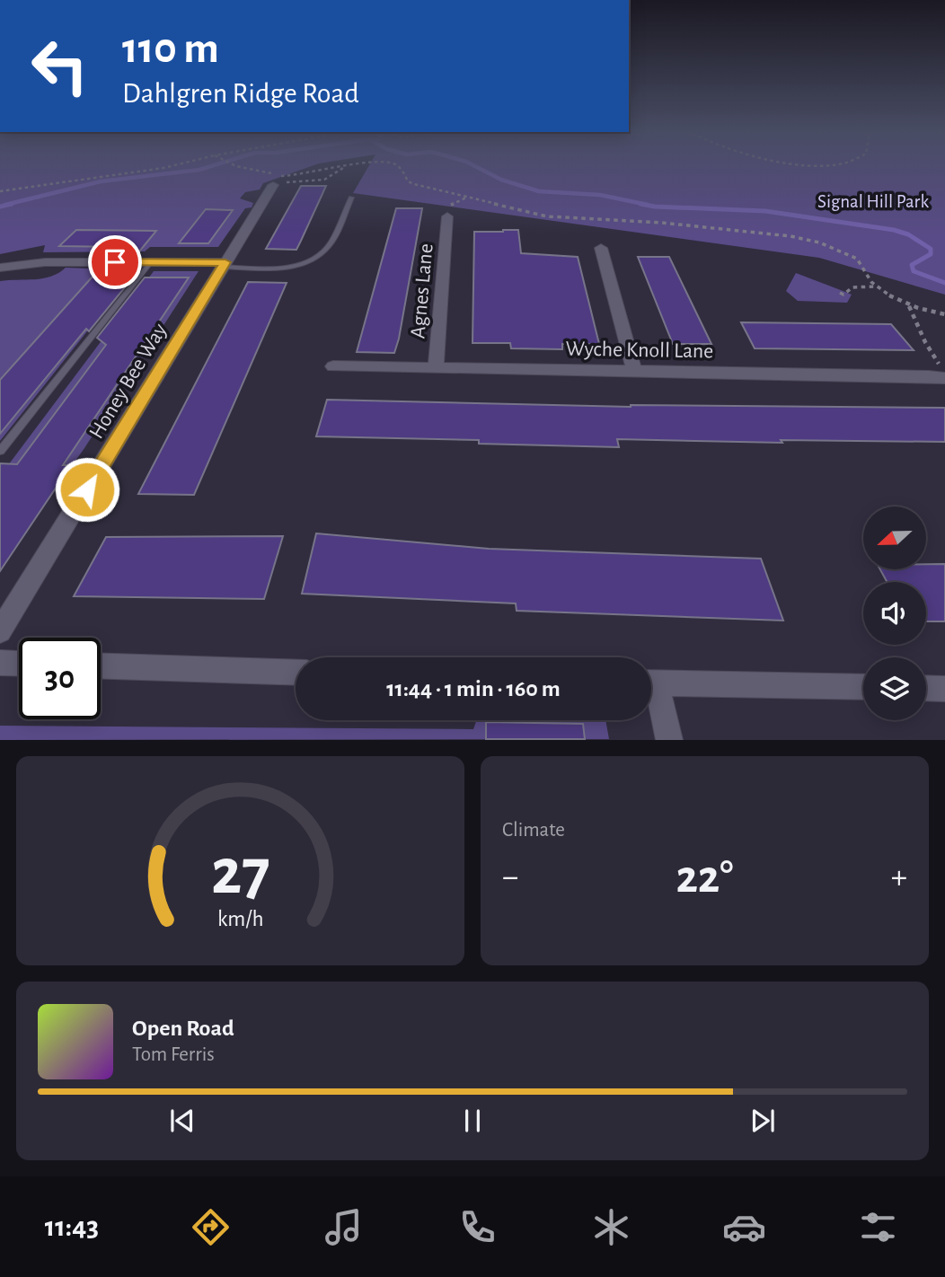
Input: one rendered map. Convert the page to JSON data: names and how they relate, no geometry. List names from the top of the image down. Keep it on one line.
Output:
{"streets":{"street":["Agnes Lane","Wyche Knoll Lane","Honey Bee Way"]},"crossings":[["Agnes Lane","Wyche Knoll Lane"]],"parks":["Signal Hill Park"],"north":"left","page":{"turn":["110 m","Dahlgren Ridge Road"],"limit":"30","trip":"11:44 · 1 min · 160 m","tile":"Climate","heat":["−","22°","+"],"song":["Open Road","Tom Ferris"],"tabs":"11:43","gauge":["27","km/h"]}}
